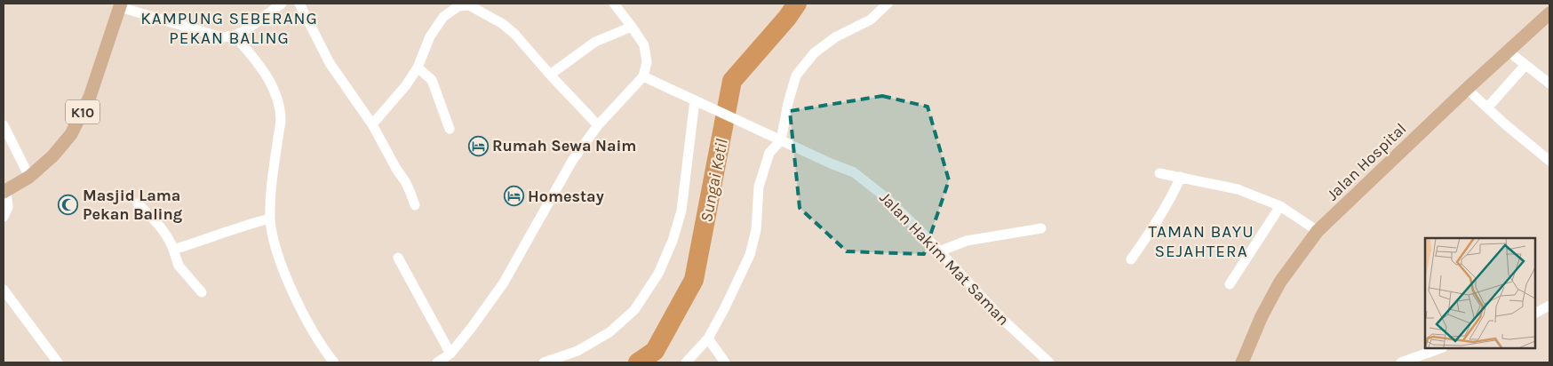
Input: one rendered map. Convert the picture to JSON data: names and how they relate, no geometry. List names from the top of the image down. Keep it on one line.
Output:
{"streets":{"main road":["K10","Jalan Hospital"],"street":["Jalan Hakim Mat Saman"]},"districts":["KAMPUNG SEBERANG PEKAN BALING","TAMAN BAYU SEJAHTERA"],"water":["Sungai Ketil"],"places":{"hotel":["Rumah Sewa Naim","Homestay"],"mosque":["Masjid Lama Pekan Baling"]}}
